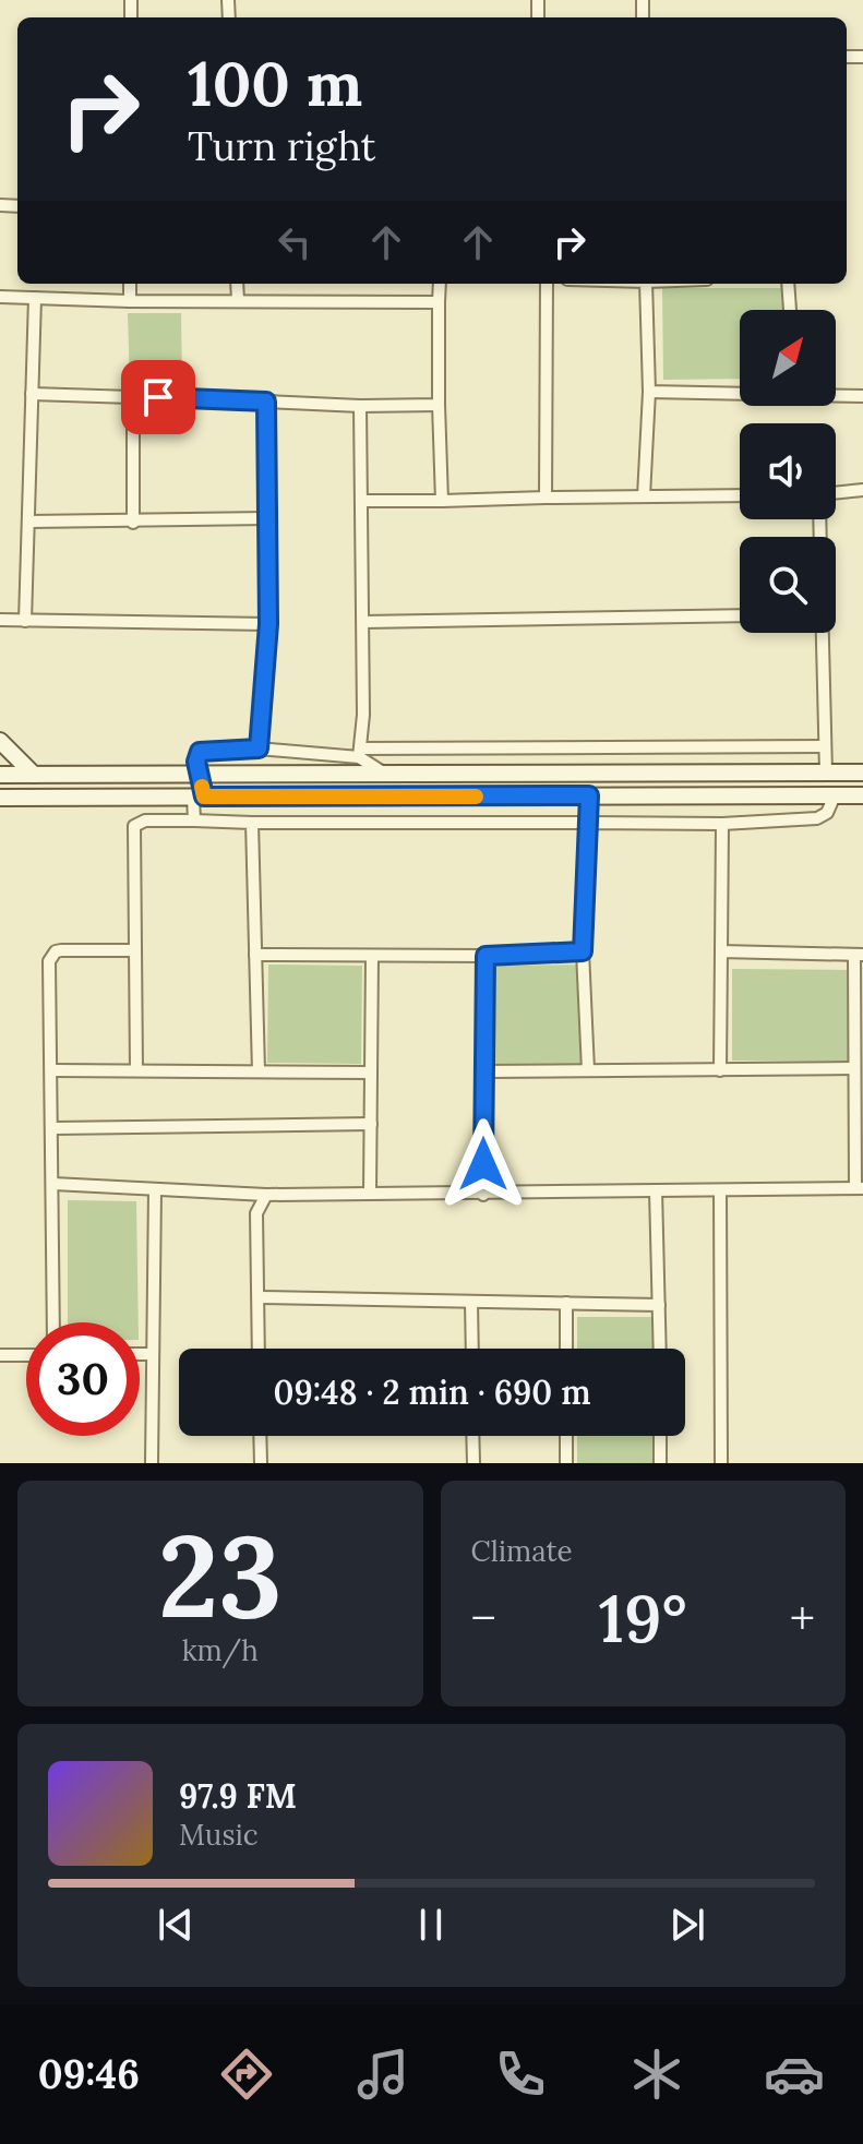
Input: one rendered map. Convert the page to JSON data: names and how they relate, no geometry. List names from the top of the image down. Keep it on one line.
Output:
{"north":"top right","page":{"turn":["100 m","Turn right"],"limit":"30","trip":"09:48 · 2 min · 690 m","tile":[["23","km/h"],"Climate"],"heat":["−","19°","+"],"song":["97.9 FM","Music"],"tabs":"09:46"}}
